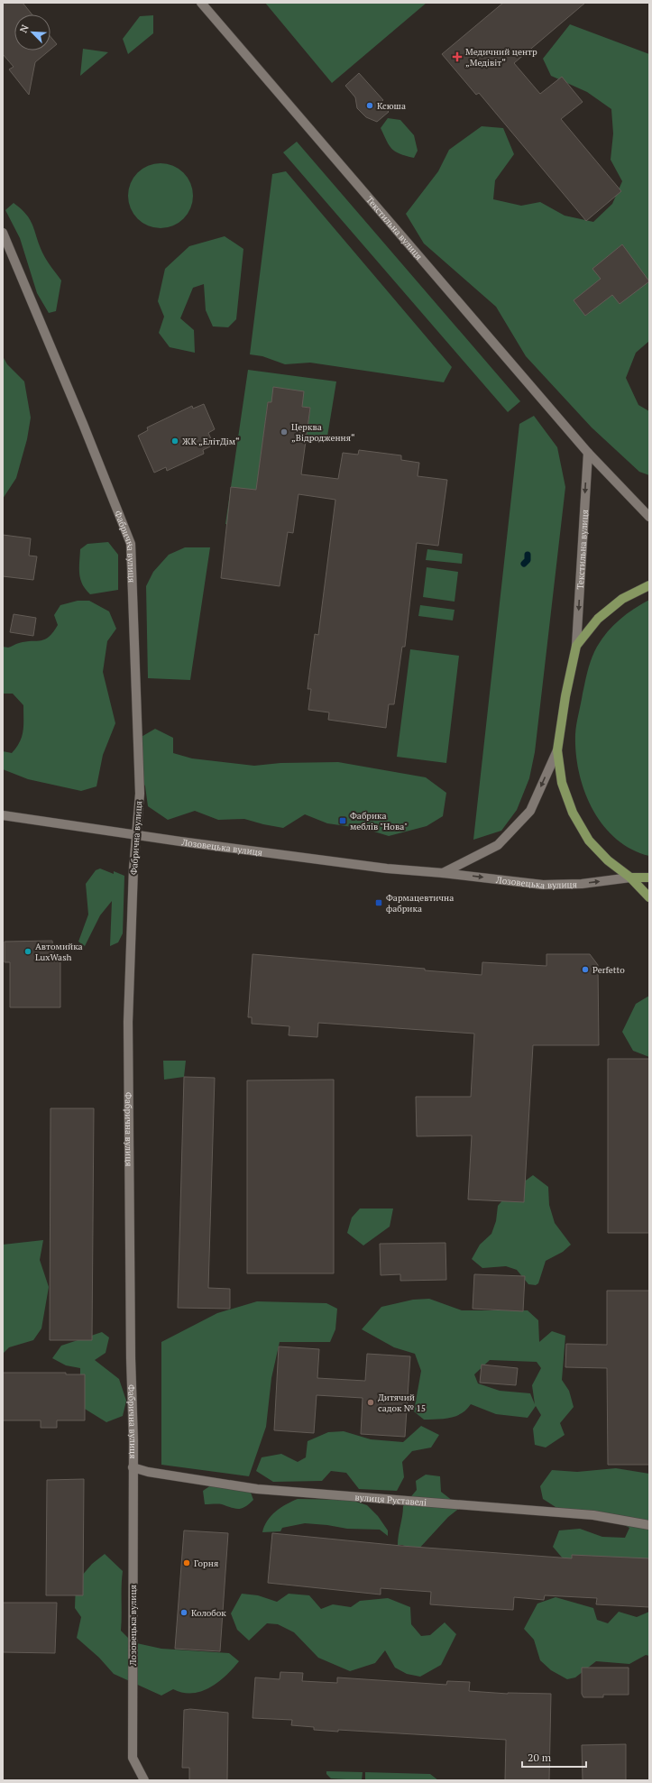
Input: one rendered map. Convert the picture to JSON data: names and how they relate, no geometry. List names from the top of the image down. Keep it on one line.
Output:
{"streets":{"street":["Текстильна вулиця","Фабрична вулиця","Лозовецька вулиця","вулиця Руставелі"]},"crossings":[["Фабрична вулиця","Лозовецька вулиця"],["Фабрична вулиця","вулиця Руставелі"],["Лозовецька вулиця","вулиця Руставелі"]],"places":{"health":["Медичний центр „Медівіт“"],"other":["Ксюша","Церква „Відродження“","ЖК „ЕлітДім“","Автомийка LuxWash","Perfetto","Дитячий садок № 15","Горня","Колобок"],"transit":["Фабрика меблів \"Нова\"","Фармацевтична фабрика"]},"scale_bar":"20 m","north":"top left"}
